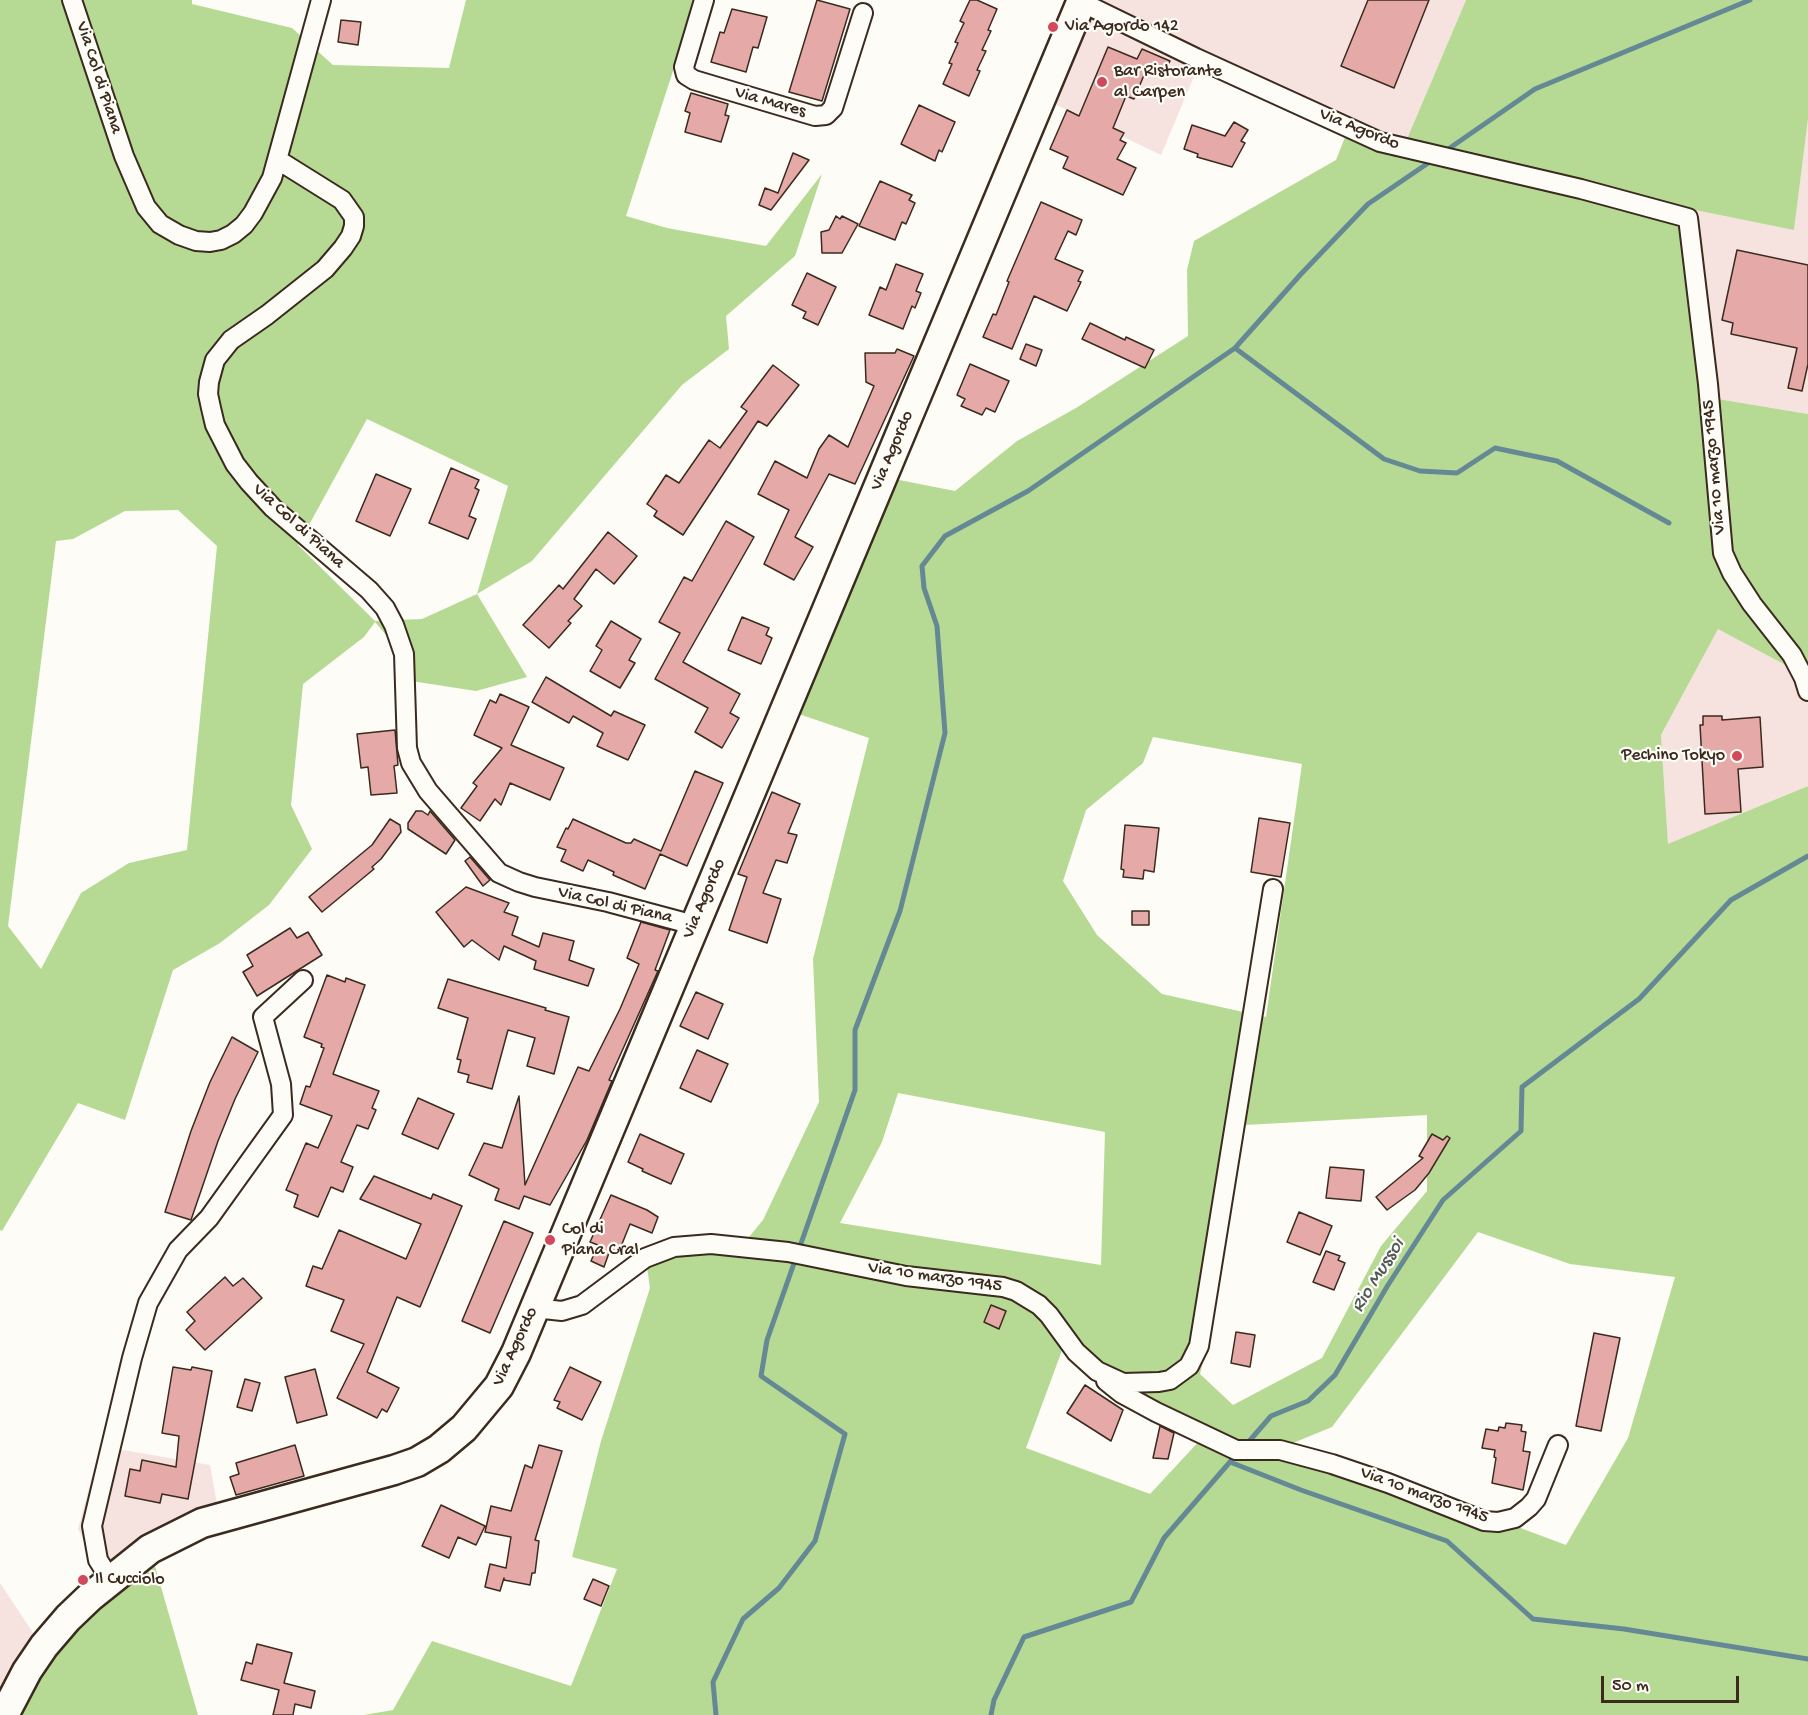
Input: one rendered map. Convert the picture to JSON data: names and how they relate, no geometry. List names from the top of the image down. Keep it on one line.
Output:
{"streets":{"main road":["Via Agordo"],"street":["Via Col di Piana","Via Mares","Via 10 marzo 1945"]},"crossings":[["Via Col di Piana","Via Agordo"],["Via Agordo","Via 10 marzo 1945"]],"water":["Rio Mussoi"],"places":["Via Agordo 142","Bar Ristorante al Carpen","Pechino Tokyo","Col di Piana Cral","Il Cucciolo"],"scale_bar":"50 m"}
